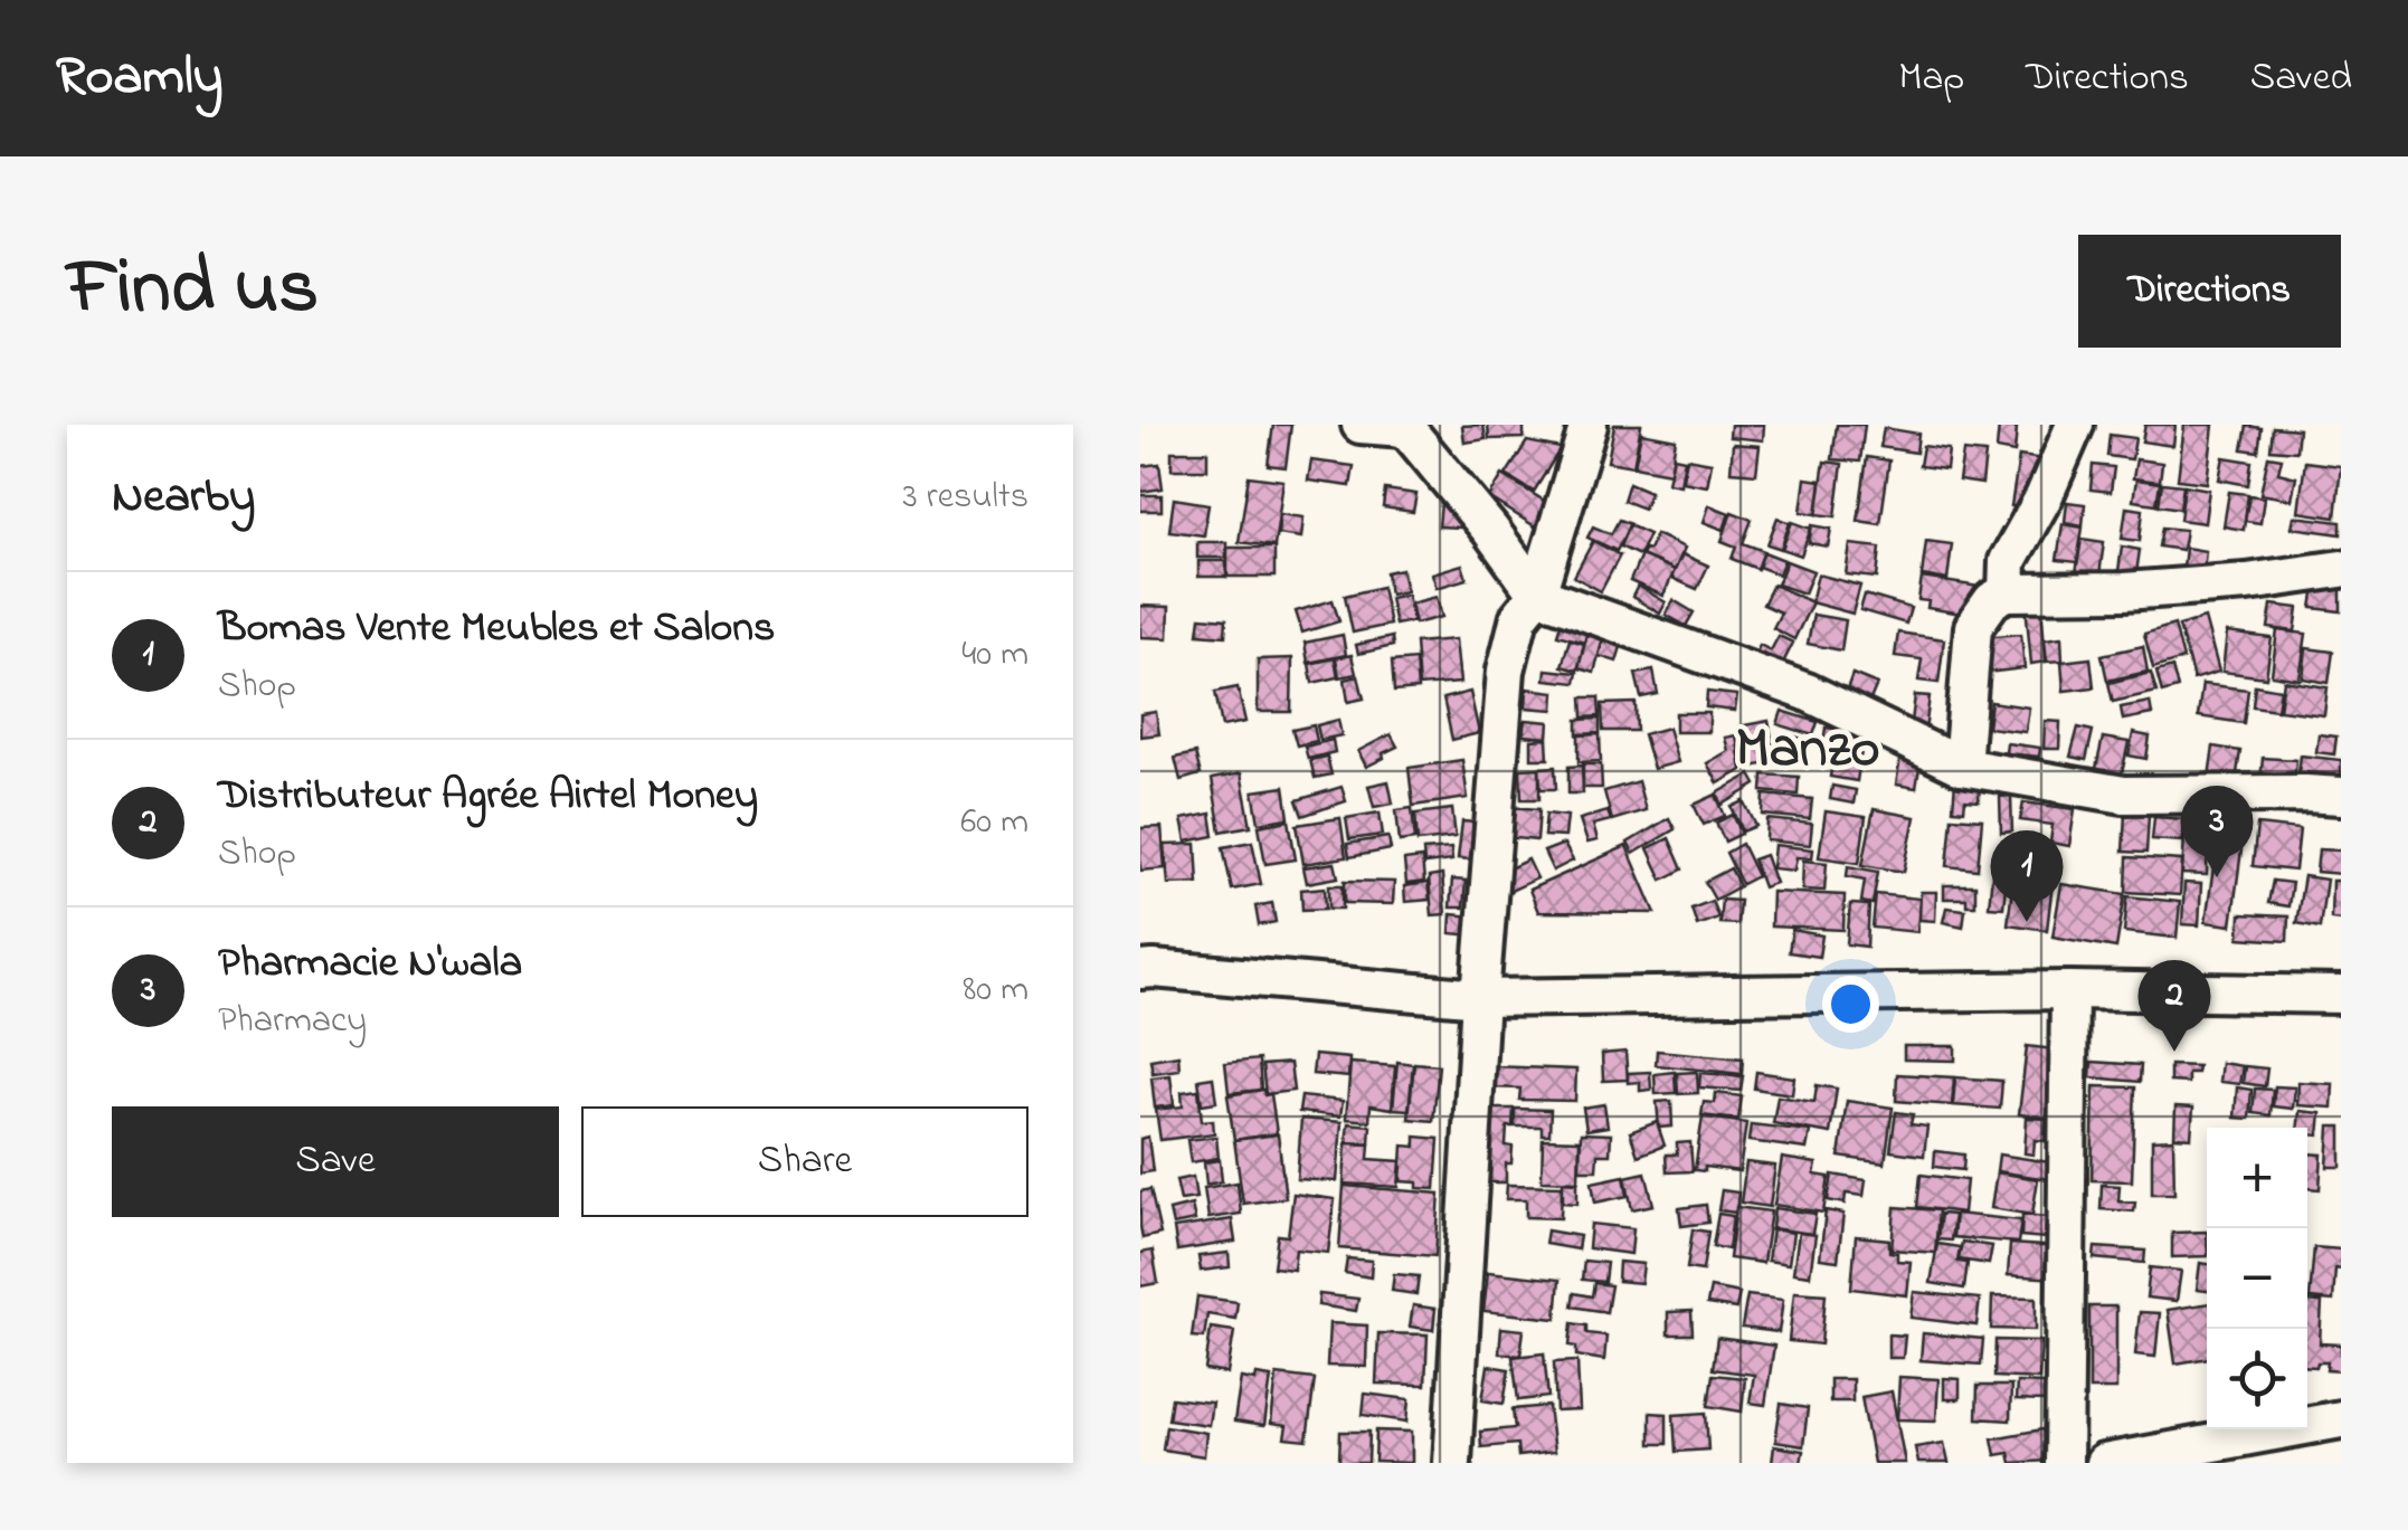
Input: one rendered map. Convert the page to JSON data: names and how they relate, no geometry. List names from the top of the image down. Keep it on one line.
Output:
{"districts":["Manzo"],"page":{"header":"Roamly","nav":["Map","Directions","Saved"],"title":"Find us","buttons":["Directions",["Save","Share"]],"heading":["Nearby","3 results"],"list":[{"mark":"1","name":"Bomas Vente Meubles et Salons","note":"Shop","value":"40 m"},{"mark":"2","name":"Distributeur Agrée Airtel Money","note":"Shop","value":"60 m"},{"mark":"3","name":"Pharmacie N'wala","note":"Pharmacy","value":"80 m"}],"pins":["3","1","2"],"map_buttons":["+","−"]}}
